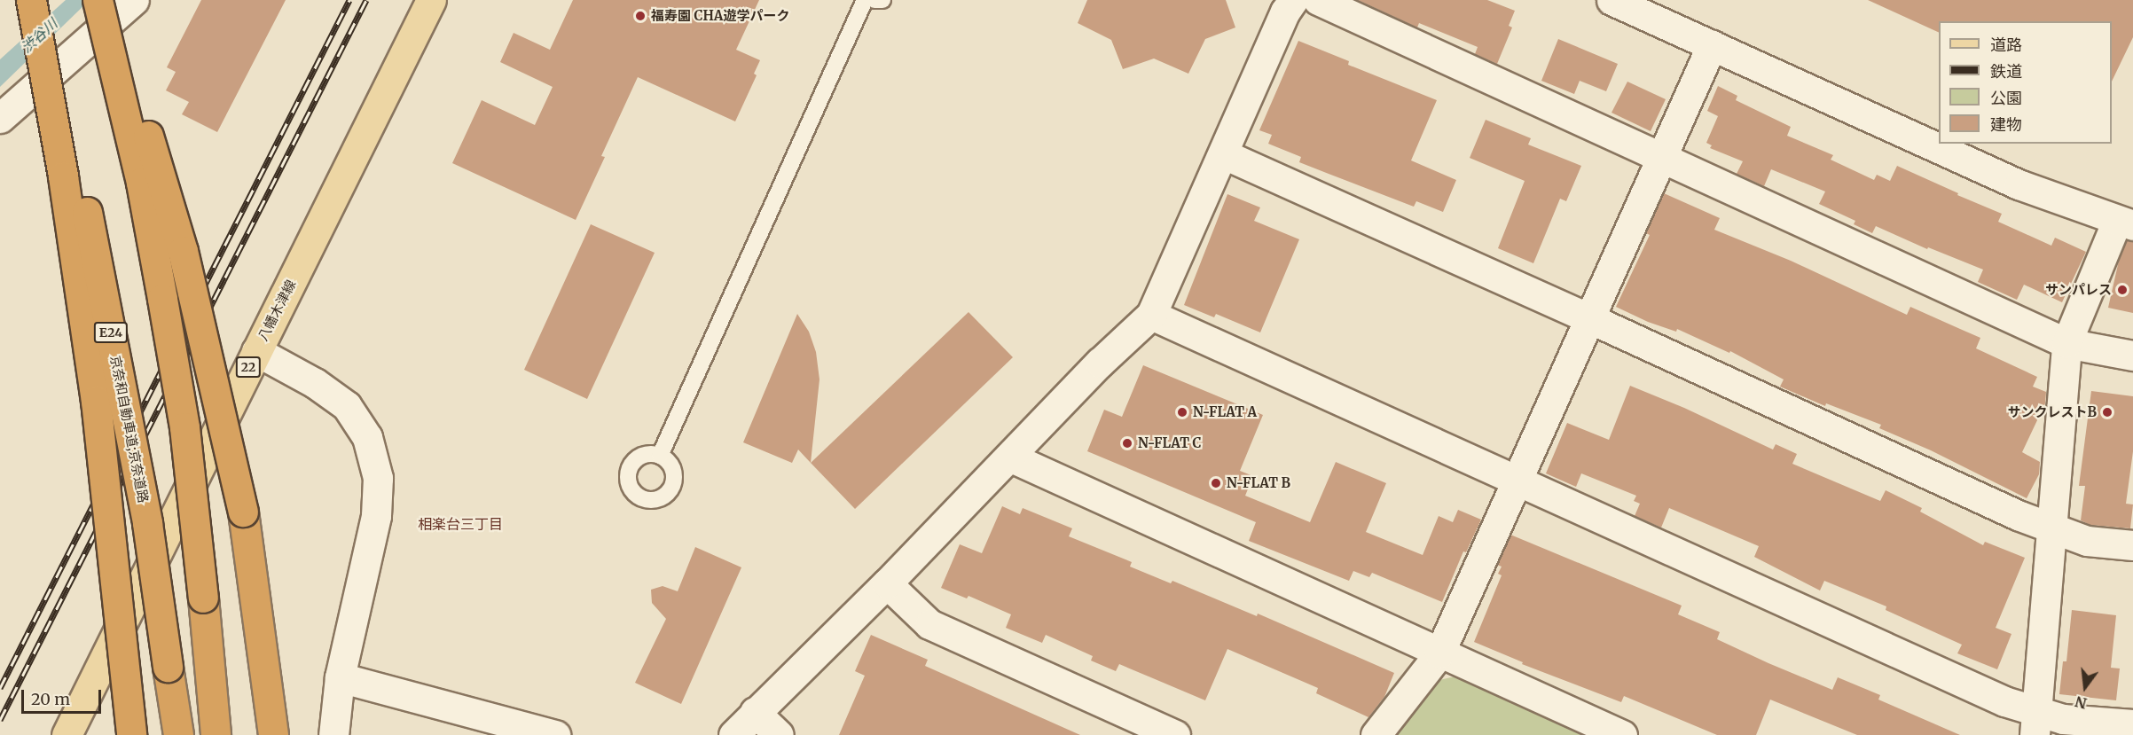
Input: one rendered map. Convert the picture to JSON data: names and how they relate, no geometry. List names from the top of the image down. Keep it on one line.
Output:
{"streets":{"highway":["E24","京奈和自動車道;京奈道路"],"main road":["八幡木津線","22"]},"districts":["相楽台三丁目"],"water":["渋谷川"],"places":["福寿園 CHA遊学パーク","サンパレス","N-FLAT A","サンクレストB","N-FLAT C","N-FLAT B"],"legend":["道路","鉄道","公園","建物"],"scale_bar":"20 m","north":"bottom"}
